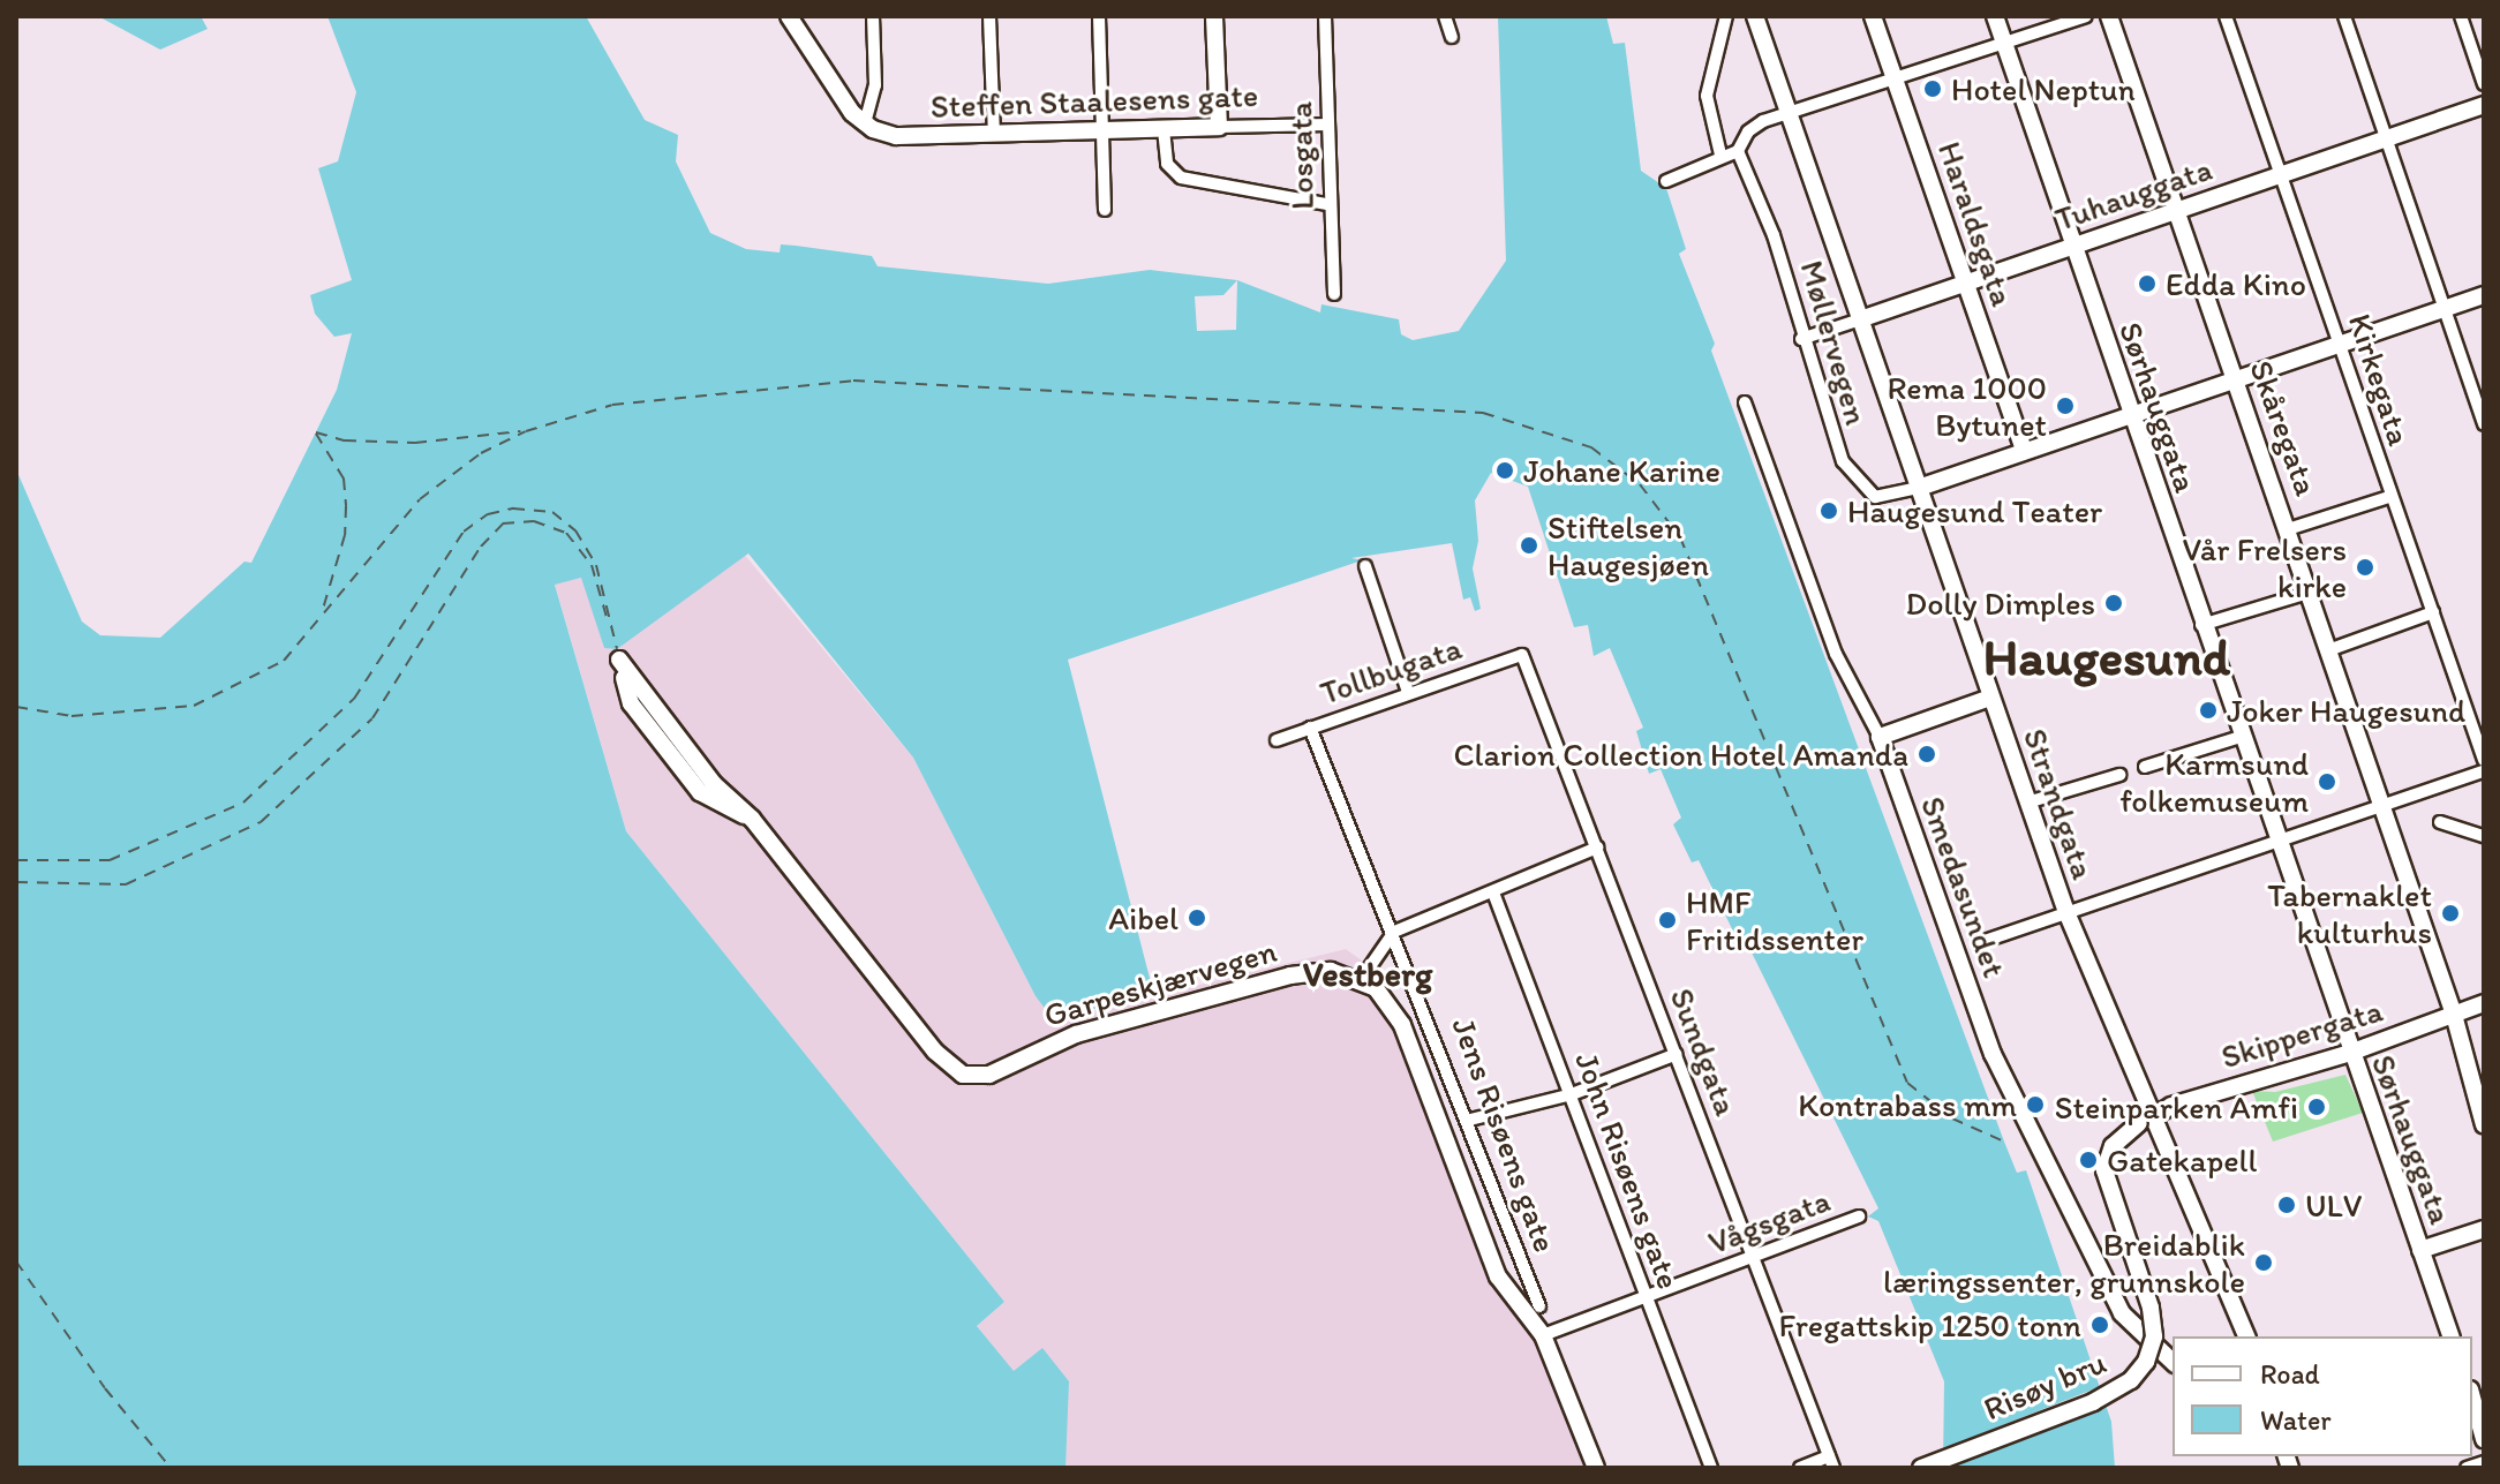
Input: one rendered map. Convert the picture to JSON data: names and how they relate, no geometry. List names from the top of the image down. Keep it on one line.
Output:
{"streets":{"street":["Steffen Staalesens gate","Losgata","Tuhauggata","Haraldsgata","Møllervegen","Kirkegata","Sørhauggata","Skåregata","Tollbugata","Strandgata","Smedasundet","Garpeskjærvegen","Skippergata","Sundgata","Jens Risøens gate","John Risøens gate","Vågsgata","Risøy bru"]},"crossings":[["Steffen Staalesens gate","Losgata"],["Tuhauggata","Haraldsgata"],["Tuhauggata","Møllervegen"],["Tuhauggata","Kirkegata"],["Tuhauggata","Sørhauggata"],["Tuhauggata","Skåregata"],["Tuhauggata","Strandgata"],["Møllervegen","Strandgata"],["Sørhauggata","Skippergata"],["Skåregata","Skippergata"],["Tollbugata","Sundgata"],["Tollbugata","Jens Risøens gate"],["Strandgata","Skippergata"],["Strandgata","Risøy bru"],["Skippergata","Risøy bru"],["Sundgata","Vågsgata"],["John Risøens gate","Vågsgata"]],"districts":["Haugesund","Vestberg"],"places":["Hotel Neptun","Edda Kino","Rema 1000 Bytunet","Johane Karine","Haugesund Teater","Stiftelsen Haugesjøen","Vår Frelsers kirke","Dolly Dimples","Joker Haugesund","Clarion Collection Hotel Amanda","Karmsund folkemuseum","Tabernaklet kulturhus","Aibel","HMF Fritidssenter","Kontrabass mm","Steinparken Amfi","Gatekapell","ULV","Breidablik læringssenter, grunnskole","Fregattskip 1250 tonn"],"legend":["Road","Water"]}
